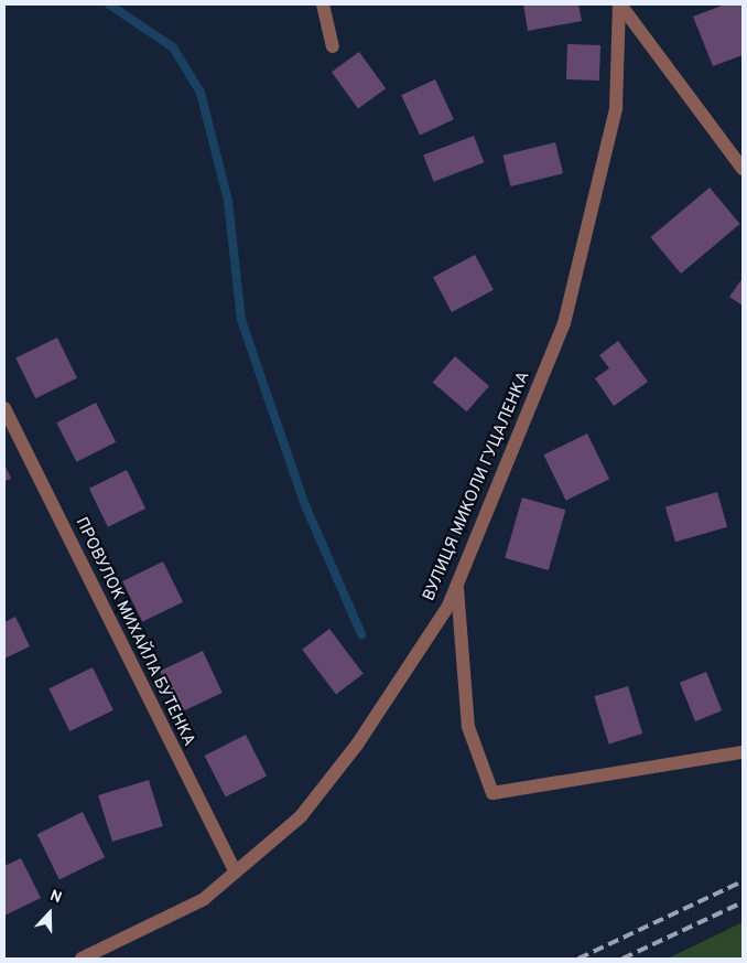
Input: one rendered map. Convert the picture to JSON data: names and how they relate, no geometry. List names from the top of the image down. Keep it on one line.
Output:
{"streets":{"street":["ВУЛИЦЯ МИКОЛИ ГУЦАЛЕНКА","ПРОВУЛОК МИХАЙЛА БУТЕНКА"]},"crossings":[["ВУЛИЦЯ МИКОЛИ ГУЦАЛЕНКА","ПРОВУЛОК МИХАЙЛА БУТЕНКА"]],"north":"top"}
